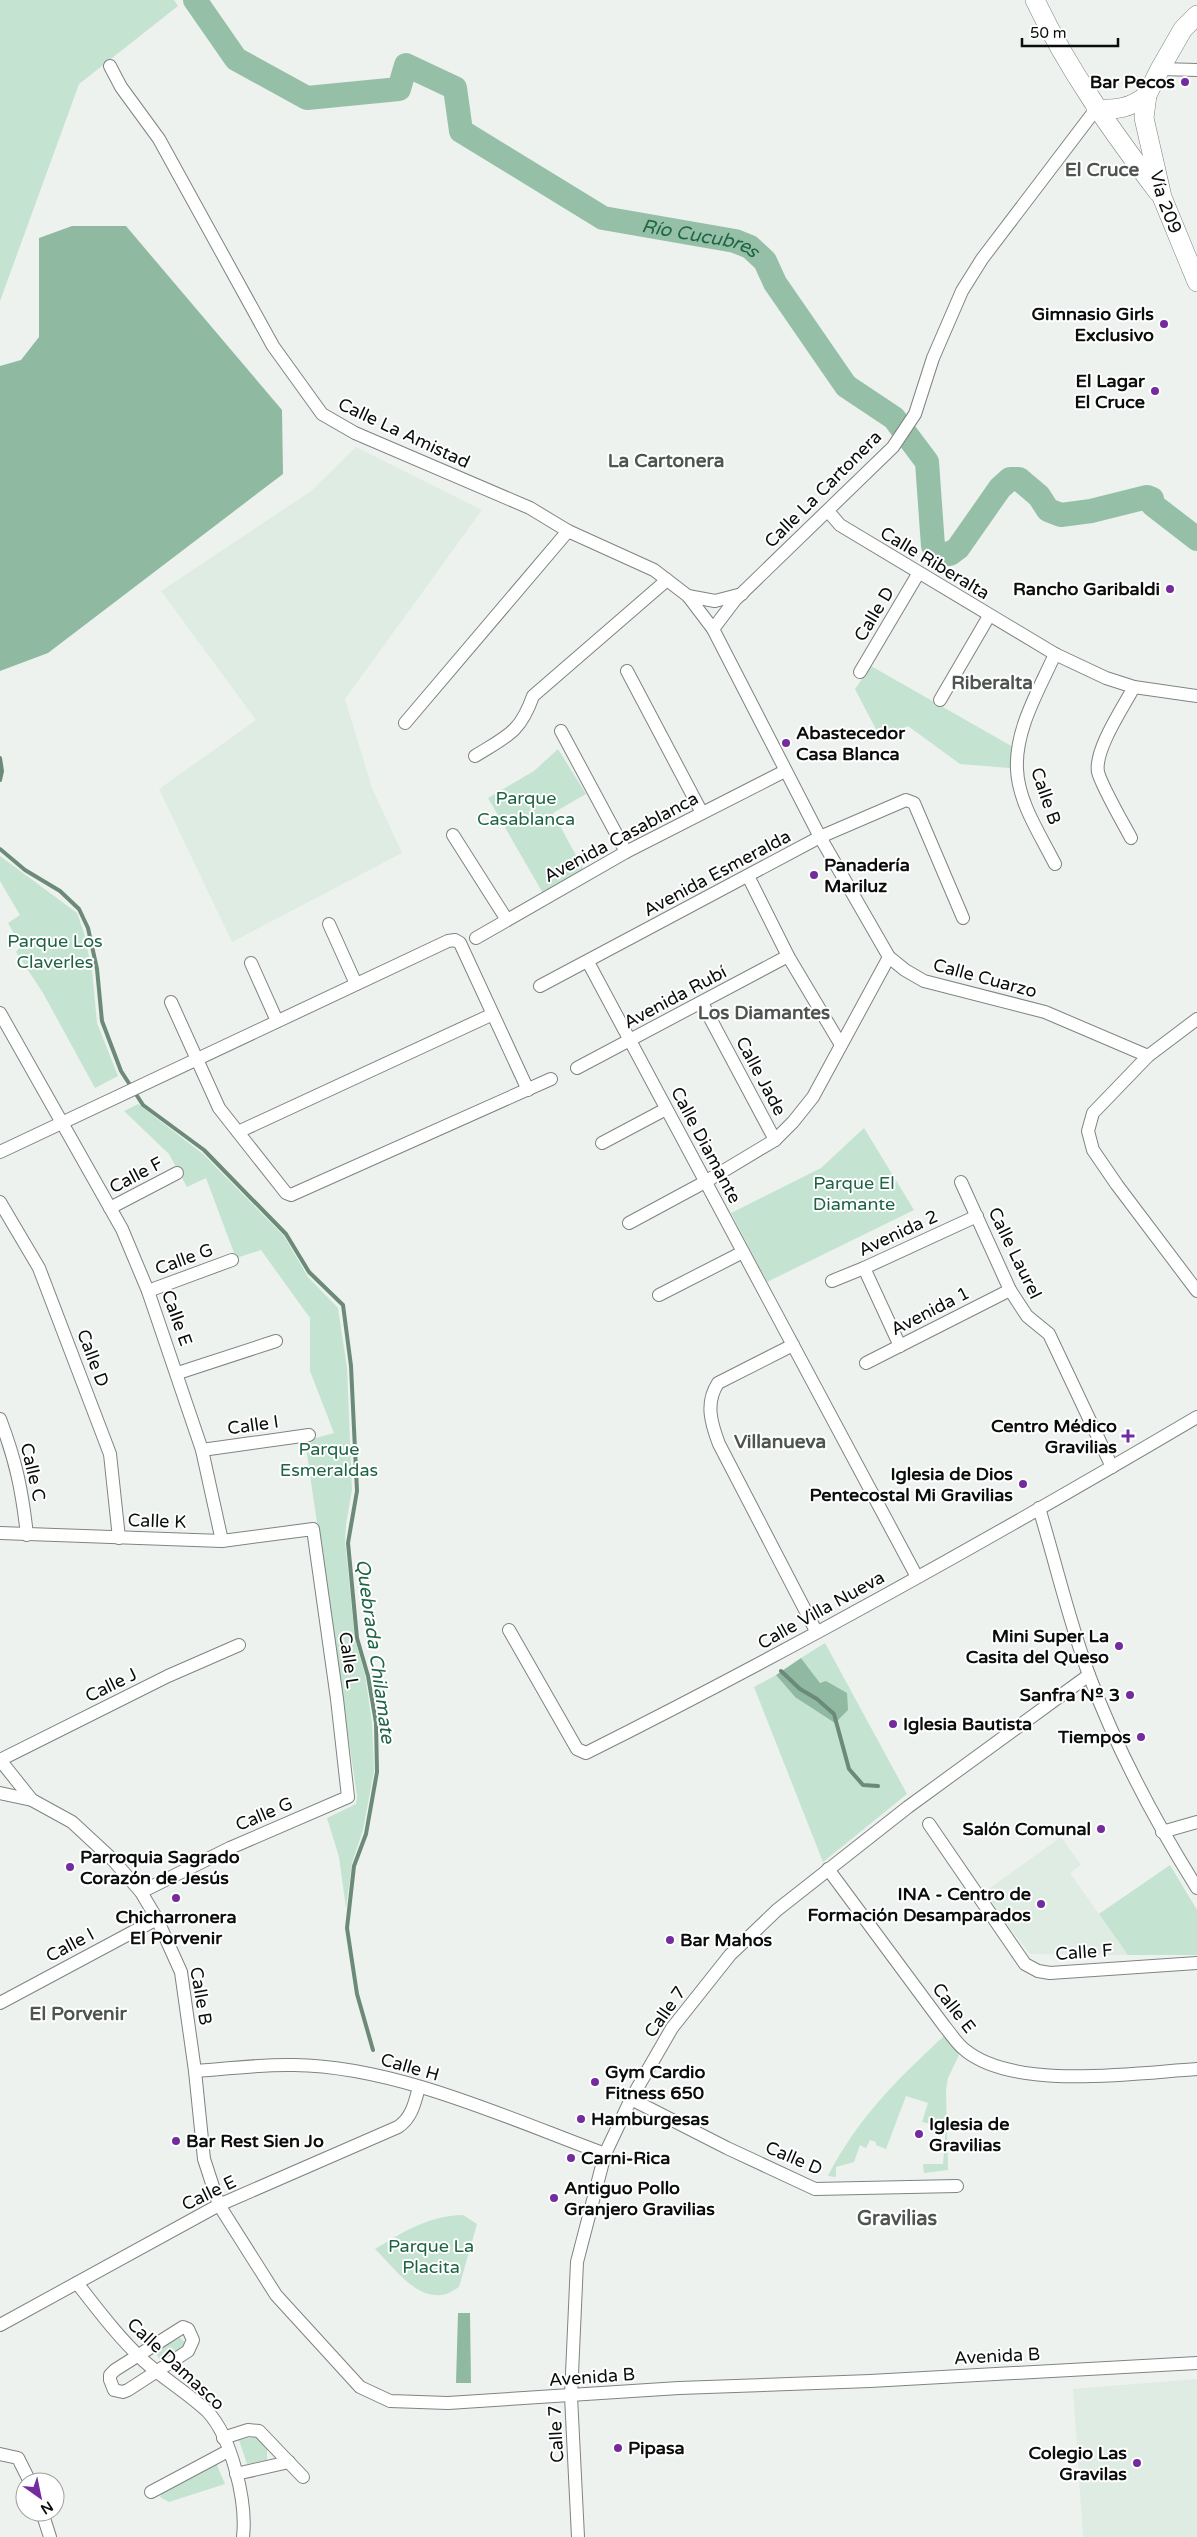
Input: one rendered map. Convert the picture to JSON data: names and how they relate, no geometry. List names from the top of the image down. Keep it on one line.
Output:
{"streets":{"main road":["Vía 209"],"street":["Calle La Amistad","Calle La Cartonera","Calle Riberalta","Calle D","Calle B","Avenida Casablanca","Avenida Esmeralda","Calle Cuarzo","Avenida Rubí","Calle Jade","Calle Diamante","Calle F","Avenida 2","Calle Laurel","Calle G","Avenida 1","Calle E","Calle I","Calle C","Calle K","Calle Villa Nueva","Calle L","Calle J","Calle 7","Calle H","Avenida B","Calle Damasco"]},"crossings":[["Calle La Amistad","Calle La Cartonera"],["Calle La Amistad","Avenida Casablanca"],["Calle La Amistad","Calle Cuarzo"],["Calle La Cartonera","Calle Riberalta"],["Calle Riberalta","Calle D"],["Calle Riberalta","Calle B"],["Calle D","Calle K"],["Calle D","Calle 7"],["Calle B","Calle G"],["Calle B","Calle I"],["Calle B","Calle J"],["Calle B","Calle H"],["Calle B","Avenida B"],["Avenida Casablanca","Calle Cuarzo"],["Avenida Esmeralda","Calle Cuarzo"],["Avenida Esmeralda","Calle Diamante"],["Avenida Rubí","Calle Jade"],["Avenida Rubí","Calle Diamante"],["Calle Diamante","Calle Villa Nueva"],["Calle F","Calle E"],["Avenida 2","Calle Laurel"],["Calle Laurel","Avenida 1"],["Calle Laurel","Calle Villa Nueva"],["Calle G","Calle E"],["Calle G","Calle L"],["Calle E","Calle I"],["Calle E","Calle K"],["Calle E","Calle 7"],["Calle E","Calle H"],["Calle E","Avenida B"],["Calle E","Calle Damasco"],["Calle C","Calle K"],["Calle K","Calle L"],["Calle 7","Calle H"],["Calle 7","Avenida B"],["Calle H","Avenida B"]],"districts":["El Cruce","La Cartonera","Riberalta","Los Diamantes","Villanueva","El Porvenir","Gravilias"],"water":["Río Cucubres","Quebrada Chilamate"],"parks":["Parque Casablanca","Parque Los Claverles","Parque El Diamante","Parque Esmeraldas","Parque La Placita"],"places":{"other":["Bar Pecos","Gimnasio Girls Exclusivo","El Lagar El Cruce","Rancho Garibaldi","Abastecedor Casa Blanca","Panadería Mariluz","Iglesia de Dios Pentecostal Mi Gravilias","Mini Super La Casita del Queso","Sanfra Nº 3","Iglesia Bautista","Tiempos","Salón Comunal","Parroquia Sagrado Corazón de Jesús","Chicharronera El Porvenir","INA - Centro de Formación Desamparados","Bar Mahos","Gym Cardio Fitness 650","Hamburgesas","Iglesia de Gravilias","Bar Rest Sien Jo","Carni-Rica","Antiguo Pollo Granjero Gravilias","Pipasa","Colegio Las Gravilas"],"health":["Centro Médico Gravilias"]},"scale_bar":"50 m","north":"bottom right"}
